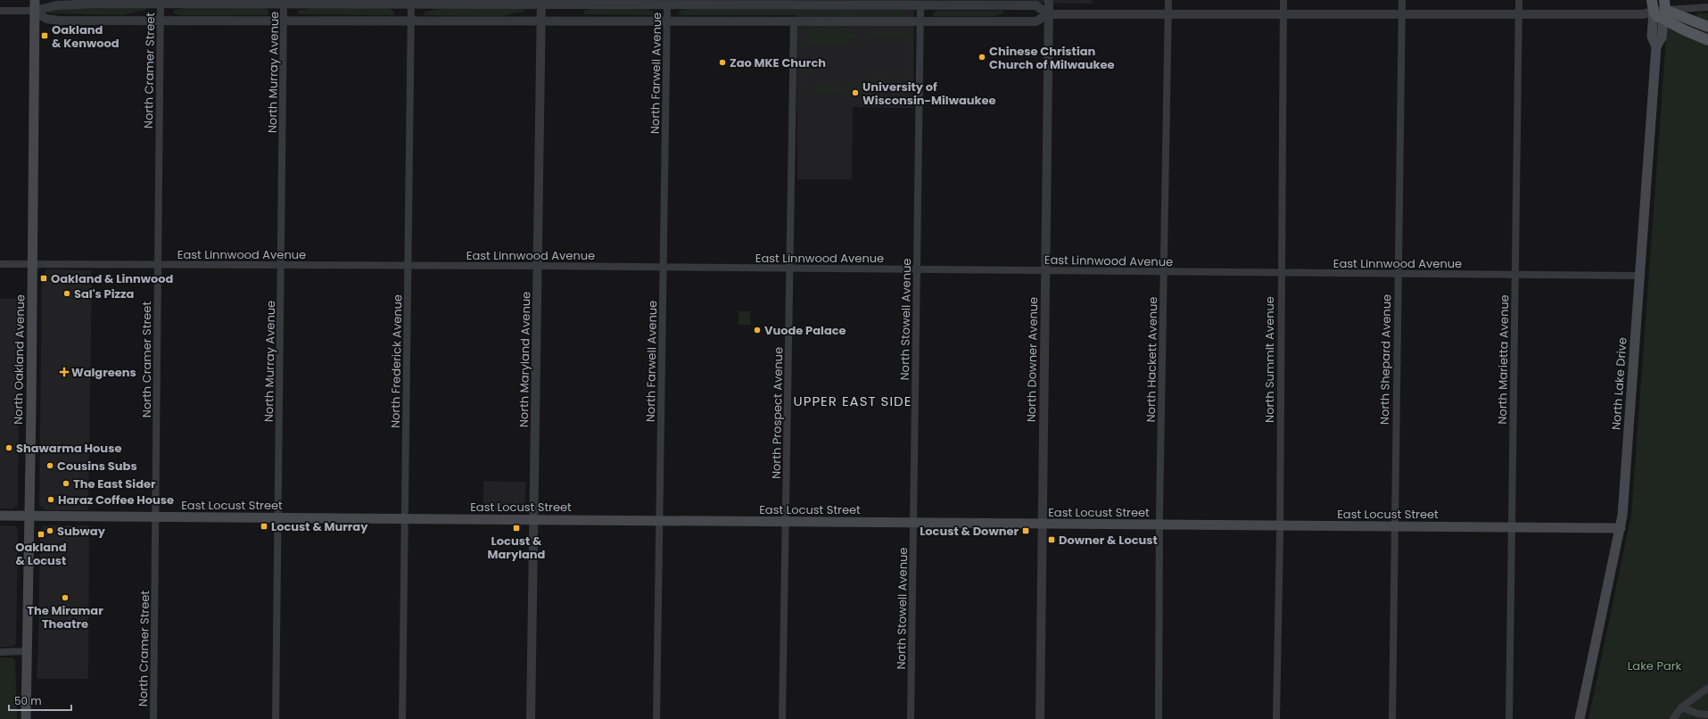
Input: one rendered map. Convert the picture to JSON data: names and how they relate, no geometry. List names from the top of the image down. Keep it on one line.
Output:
{"streets":{"main road":["North Oakland Avenue","North Lake Drive","East Locust Street"],"street":["North Cramer Street","North Murray Avenue","North Farwell Avenue","East Linnwood Avenue","North Stowell Avenue","North Maryland Avenue","North Downer Avenue","North Hackett Avenue","North Summit Avenue","North Shepard Avenue","North Marietta Avenue","North Frederick Avenue","North Prospect Avenue"]},"crossings":[["North Cramer Street","East Linnwood Avenue"],["North Cramer Street","East Locust Street"],["North Murray Avenue","East Linnwood Avenue"],["North Murray Avenue","East Locust Street"],["North Farwell Avenue","East Linnwood Avenue"],["North Farwell Avenue","East Locust Street"],["East Linnwood Avenue","North Stowell Avenue"],["East Linnwood Avenue","North Oakland Avenue"],["East Linnwood Avenue","North Maryland Avenue"],["East Linnwood Avenue","North Downer Avenue"],["East Linnwood Avenue","North Hackett Avenue"],["East Linnwood Avenue","North Summit Avenue"],["East Linnwood Avenue","North Shepard Avenue"],["East Linnwood Avenue","North Marietta Avenue"],["East Linnwood Avenue","North Frederick Avenue"],["East Linnwood Avenue","North Lake Drive"],["East Linnwood Avenue","North Prospect Avenue"],["North Stowell Avenue","East Locust Street"],["North Oakland Avenue","East Locust Street"],["North Maryland Avenue","East Locust Street"],["North Downer Avenue","East Locust Street"],["North Hackett Avenue","East Locust Street"],["North Summit Avenue","East Locust Street"],["North Shepard Avenue","East Locust Street"],["North Marietta Avenue","East Locust Street"],["North Frederick Avenue","East Locust Street"],["North Lake Drive","East Locust Street"],["North Prospect Avenue","East Locust Street"]],"districts":["UPPER EAST SIDE"],"parks":["Lake Park"],"places":{"transit":["Oakland & Kenwood","Oakland & Linnwood","Locust & Murray","Locust & Maryland","Locust & Downer","Oakland & Locust","Downer & Locust"],"other":["Chinese Christian Church of Milwaukee","Zao MKE Church","University of Wisconsin-Milwaukee","Sal's Pizza","Vuode Palace","Shawarma House","Cousins Subs","The East Sider","Haraz Coffee House","Subway","The Miramar Theatre"],"health":["Walgreens"]},"scale_bar":"50 m"}
